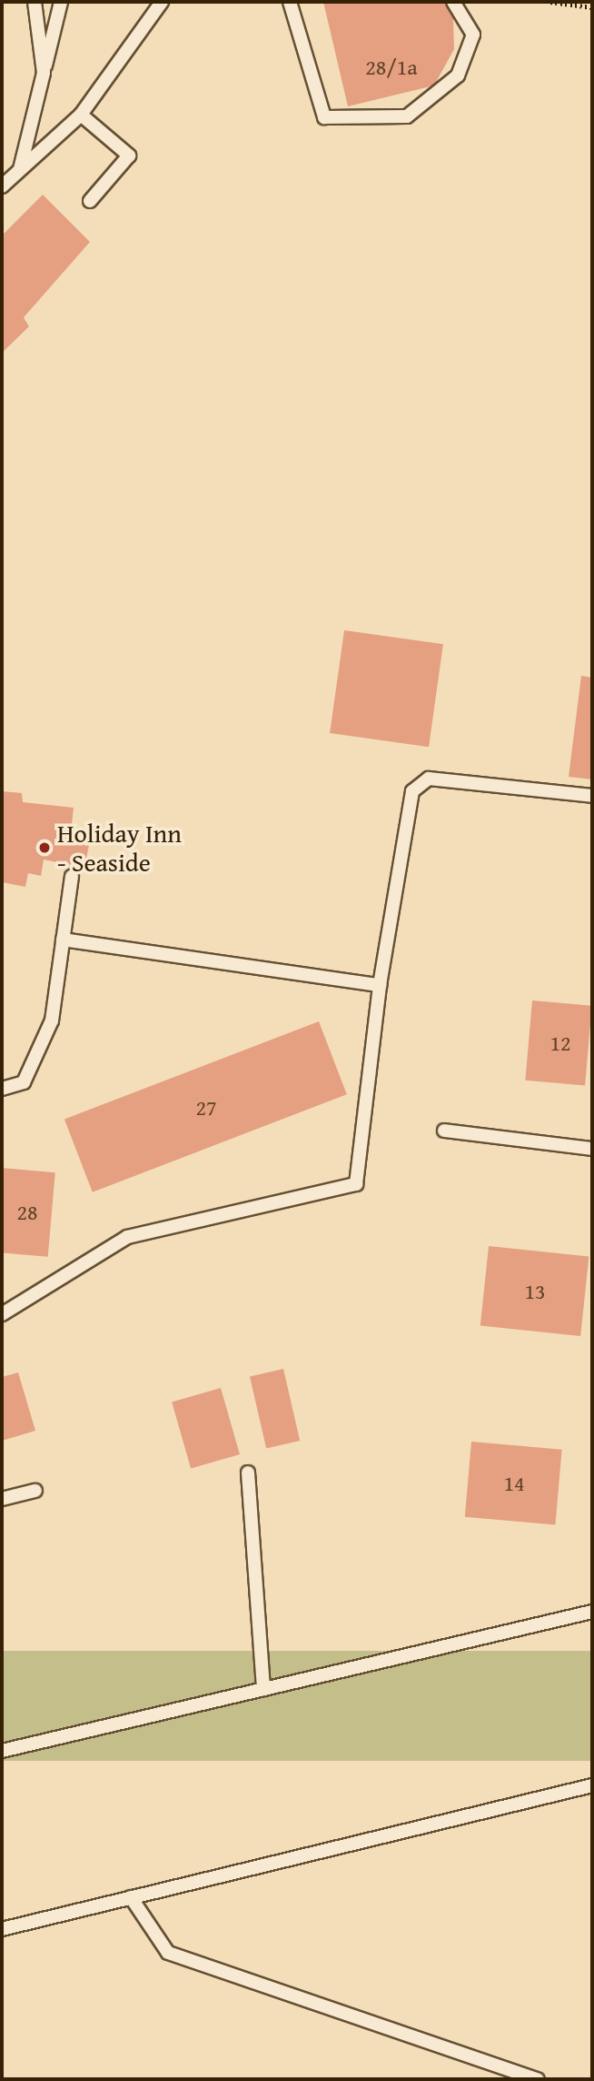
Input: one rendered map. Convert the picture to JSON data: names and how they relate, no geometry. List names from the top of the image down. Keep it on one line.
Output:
{"places":["Holiday Inn - Seaside"],"house_numbers":["28/1а","12","27","28","13","14"]}
